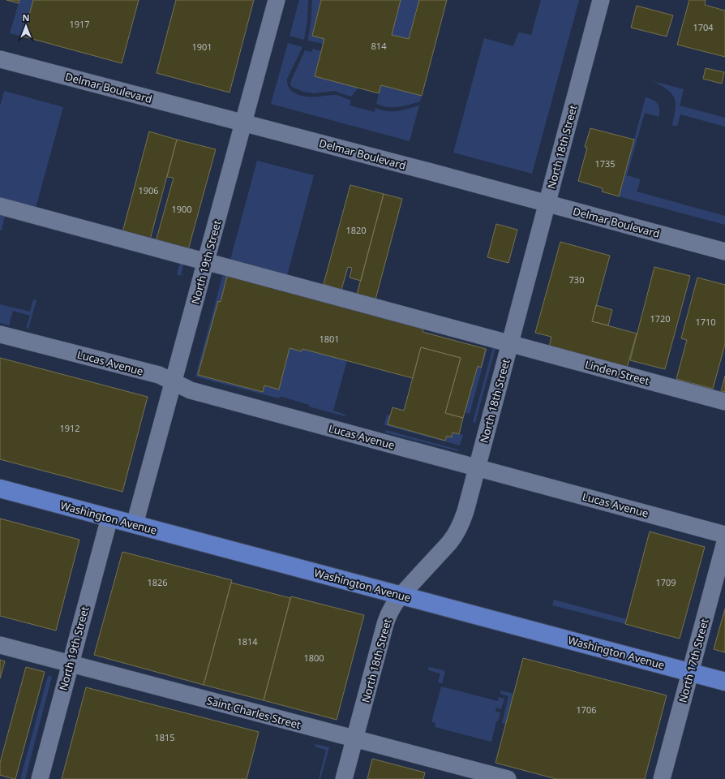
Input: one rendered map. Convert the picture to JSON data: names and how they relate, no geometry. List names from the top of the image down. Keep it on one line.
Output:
{"streets":{"main road":["Washington Avenue"],"street":["Delmar Boulevard","North 18th Street","North 19th Street","Lucas Avenue","Linden Street","North 17th Street","Saint Charles Street"]},"crossings":[["Delmar Boulevard","North 18th Street"],["Delmar Boulevard","North 19th Street"],["North 18th Street","Lucas Avenue"],["North 18th Street","Linden Street"],["North 18th Street","Washington Avenue"],["North 18th Street","Saint Charles Street"],["North 19th Street","Lucas Avenue"],["North 19th Street","Linden Street"],["North 19th Street","Washington Avenue"],["North 19th Street","Saint Charles Street"],["Washington Avenue","North 17th Street"]],"house_numbers":["1917","1704","814","1901","1735","1906","1900","1820","730","1720","1710","1801","1912","1826","1709","1814","1800","1706","1815"],"north":"top"}
